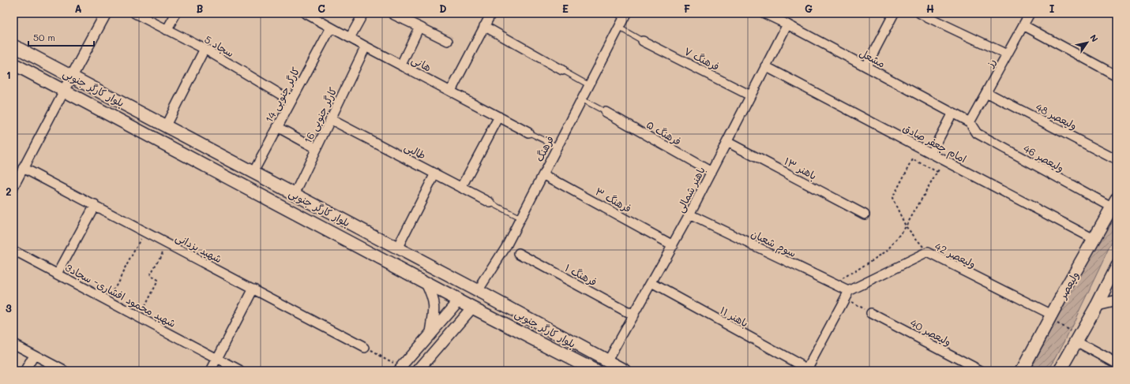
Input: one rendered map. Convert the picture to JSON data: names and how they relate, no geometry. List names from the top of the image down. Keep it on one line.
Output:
{"streets":{"main road":["بلوار کارگر جنوبی","ولیعصر"],"street":["سجاد 5","مشعل","فرهنگ ۷","رز","هانی","کارگر جنوبی 14","کارگر جنوبی 16","ولیعصر 48","فرهنگ ۵","امام جعفر صادق","فرهنگ","طالبی","ولیعصر 46","باهنر ۱۳","باهنر شمالی","فرهنگ ۳","سوم شعبان","شهید یزدانی","ولیعصر 42","فرهنگ ۱","شهید محمود افشاری- سجاد3","باهنر ۱۱","ولیعصر 40"]},"crossings":[["سجاد 5","کارگر جنوبی 14"],["مشعل","رز"],["مشعل","ولیعصر 46"],["مشعل","باهنر شمالی"],["فرهنگ ۷","باهنر شمالی"],["رز","ولیعصر 48"],["رز","ولیعصر 46"],["هانی","کارگر جنوبی 14"],["هانی","کارگر جنوبی 16"],["بلوار کارگر جنوبی","کارگر جنوبی 14"],["بلوار کارگر جنوبی","کارگر جنوبی 16"],["بلوار کارگر جنوبی","فرهنگ"],["بلوار کارگر جنوبی","باهنر شمالی"],["کارگر جنوبی 16","طالبی"],["فرهنگ ۵","باهنر شمالی"],["امام جعفر صادق","باهنر شمالی"],["امام جعفر صادق","ولیعصر"],["فرهنگ","فرهنگ ۳"],["ولیعصر 46","ولیعصر"],["باهنر ۱۳","باهنر شمالی"],["باهنر شمالی","فرهنگ ۳"],["باهنر شمالی","سوم شعبان"],["باهنر شمالی","فرهنگ ۱"],["باهنر شمالی","باهنر ۱۱"],["سوم شعبان","ولیعصر 42"],["ولیعصر 42","ولیعصر"]],"scale_bar":"50 m","north":"top right","grid":{"columns":["A","B","C","D","E","F","G","H","I"],"rows":["1","2","3"]}}
